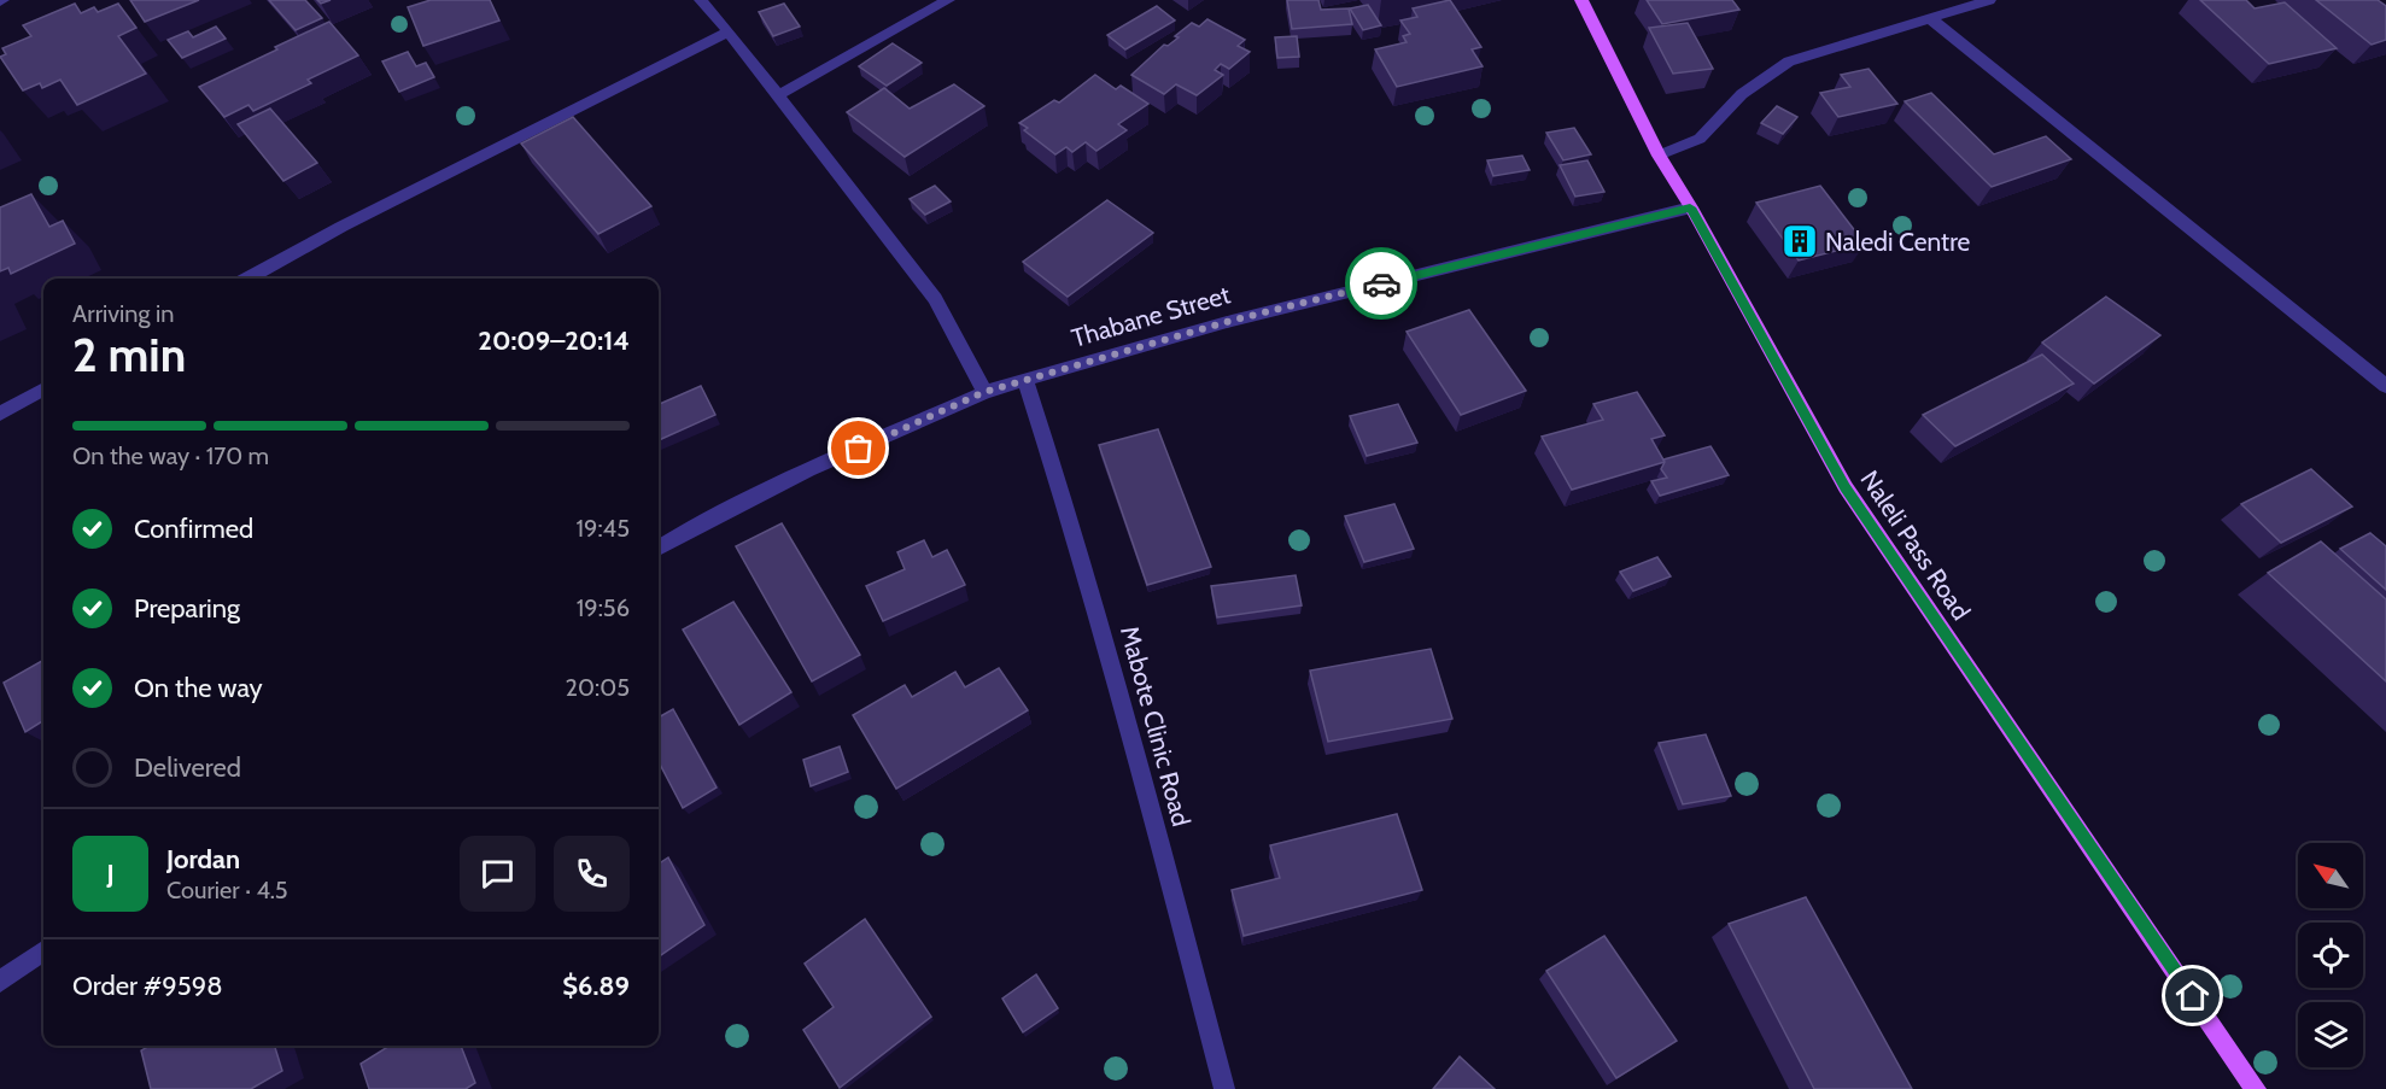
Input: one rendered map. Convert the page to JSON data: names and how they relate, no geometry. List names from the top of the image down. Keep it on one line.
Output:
{"streets":{"main road":["Naleli Pass Road"],"street":["Thabane Street","Mabote Clinic Road"]},"crossings":[["Thabane Street","Naleli Pass Road"],["Thabane Street","Mabote Clinic Road"]],"places":{"building":["Naledi Centre"]},"north":"top left","page":{"heading":["2 min","Arriving in","20:09–20:14"],"panel":["Jordan","Courier · 4.5","Order #9598","$6.89"],"bar":"On the way · 170 m","list":[["Confirmed","19:45"],["Preparing","19:56"],["On the way","20:05"],"Delivered"],"round":"J"}}
